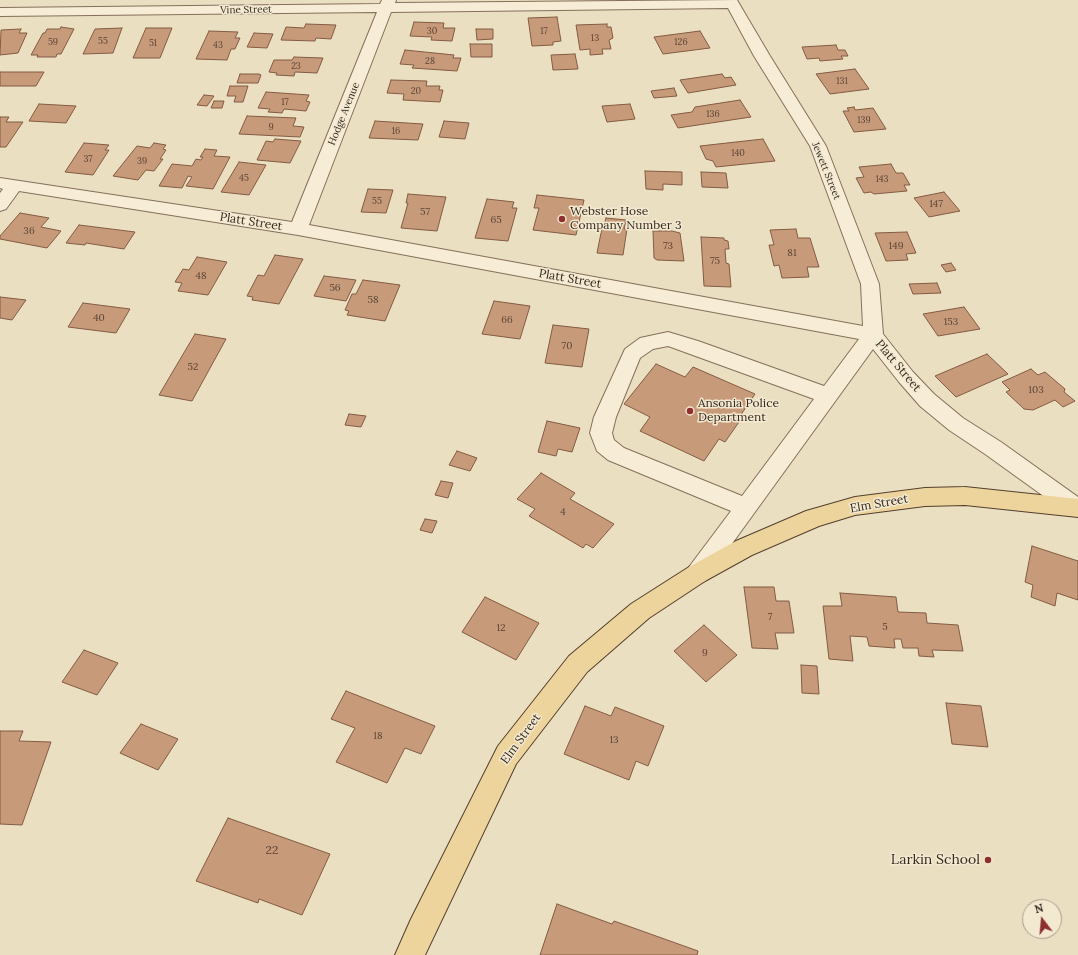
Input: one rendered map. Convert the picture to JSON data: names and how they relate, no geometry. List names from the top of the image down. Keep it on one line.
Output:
{"streets":{"main road":["Elm Street"],"street":["Vine Street","Hodge Avenue","Jewett Street","Platt Street"]},"crossings":[["Vine Street","Hodge Avenue"],["Vine Street","Jewett Street"],["Hodge Avenue","Platt Street"],["Jewett Street","Platt Street"],["Jewett Street","Elm Street"],["Platt Street","Elm Street"]],"places":["Webster Hose Company Number 3","Ansonia Police Department","Larkin School"],"house_numbers":["30","17","13","55","59","126","51","43","28","23","131","20","17","136","139","9","16","140","37","39","45","143","55","147","57","65","36","73","149","81","75","48","56","58","40","66","153","70","52","103","4","7","5","12","9","18","13","22"],"north":"top"}
